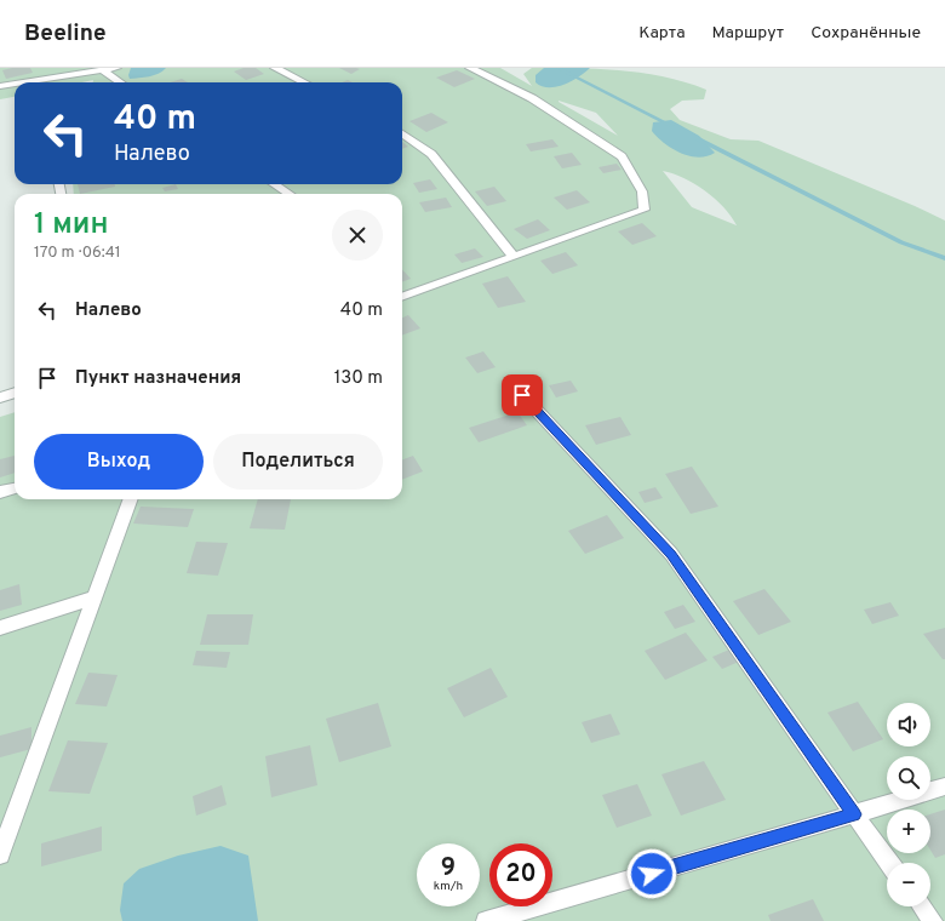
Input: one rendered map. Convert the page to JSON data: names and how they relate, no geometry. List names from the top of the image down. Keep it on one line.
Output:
{"page":{"header":"Beeline","nav":["Карта","Маршрут","Сохранённые"],"turn":["40 m","Налево"],"heading":["1 мин","170 m · 06:41"],"list":[{"name":"Налево","value":"40 m"},{"name":"Пункт назначения","value":"130 m"}],"buttons":["Выход","Поделиться"],"map_buttons":["+","−"],"speed":"9 km/h","limit":"20"}}
